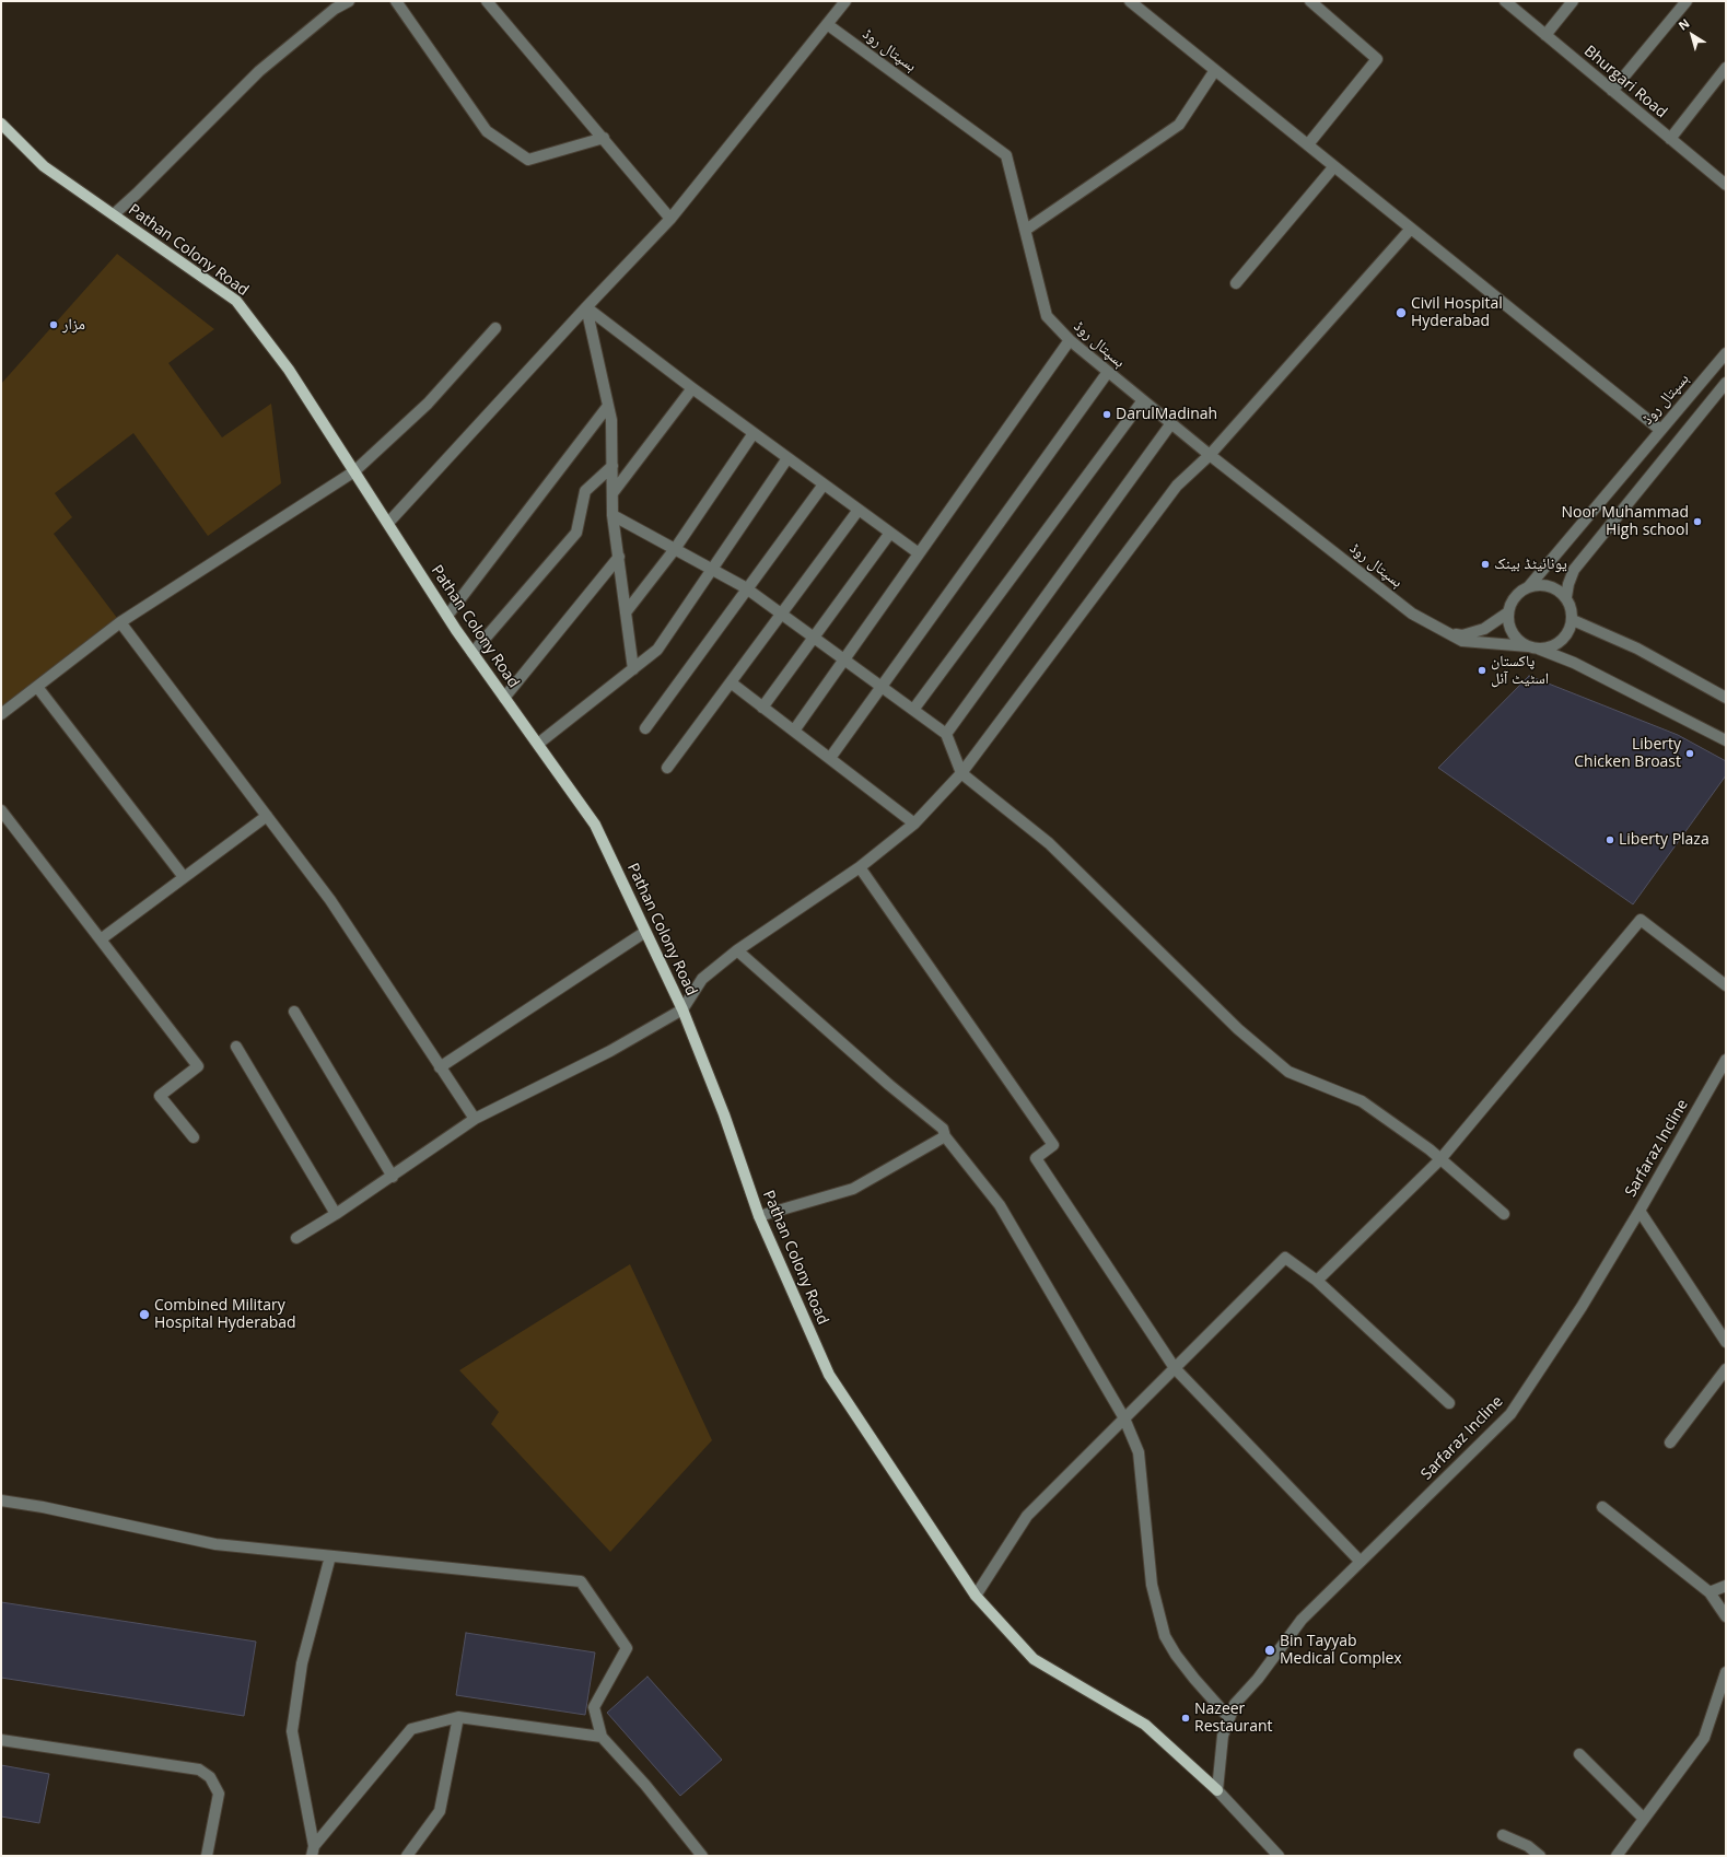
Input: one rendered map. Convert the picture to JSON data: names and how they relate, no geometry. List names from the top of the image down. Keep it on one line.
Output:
{"streets":{"main road":["Pathan Colony Road"],"street":["ہسپتال روڈ","Bhurgari Road","Sarfaraz Incline"]},"crossings":[["Pathan Colony Road","Sarfaraz Incline"]],"places":["Civil Hospital Hyderabad","مزار","DarulMadinah","Noor Muhammad High school","یونائیٹڈ بینک","پاکستان اسٹیٹ آئل","Liberty Chicken Broast","Liberty Plaza","Combined Military Hospital Hyderabad","Bin Tayyab Medical Complex","Nazeer Restaurant"],"north":"top left"}
